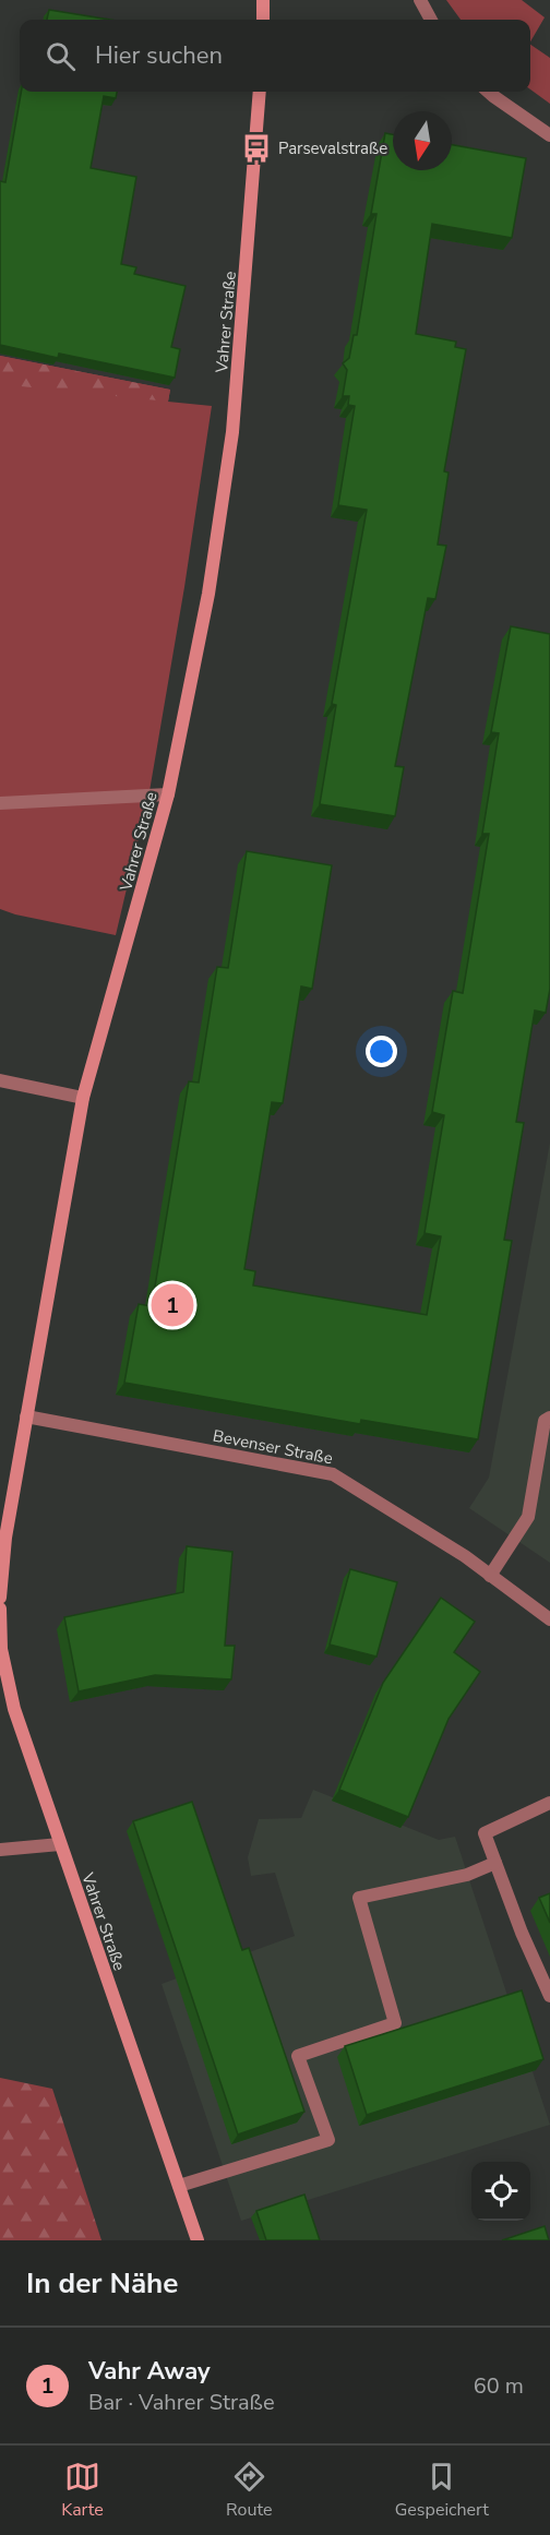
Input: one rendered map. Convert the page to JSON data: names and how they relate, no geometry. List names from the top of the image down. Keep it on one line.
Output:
{"streets":{"main road":["Vahrer Straße"],"street":["Bevenser Straße"]},"crossings":[["Vahrer Straße","Bevenser Straße"]],"places":{"bus stop":["Parsevalstraße"]},"north":"bottom","page":{"search":"Hier suchen","pins":"1","heading":"In der Nähe","list":[{"mark":"1","name":"Vahr Away","note":"Bar · Vahrer Straße","value":"60 m"}],"nav":["Karte","Route","Gespeichert"]}}
